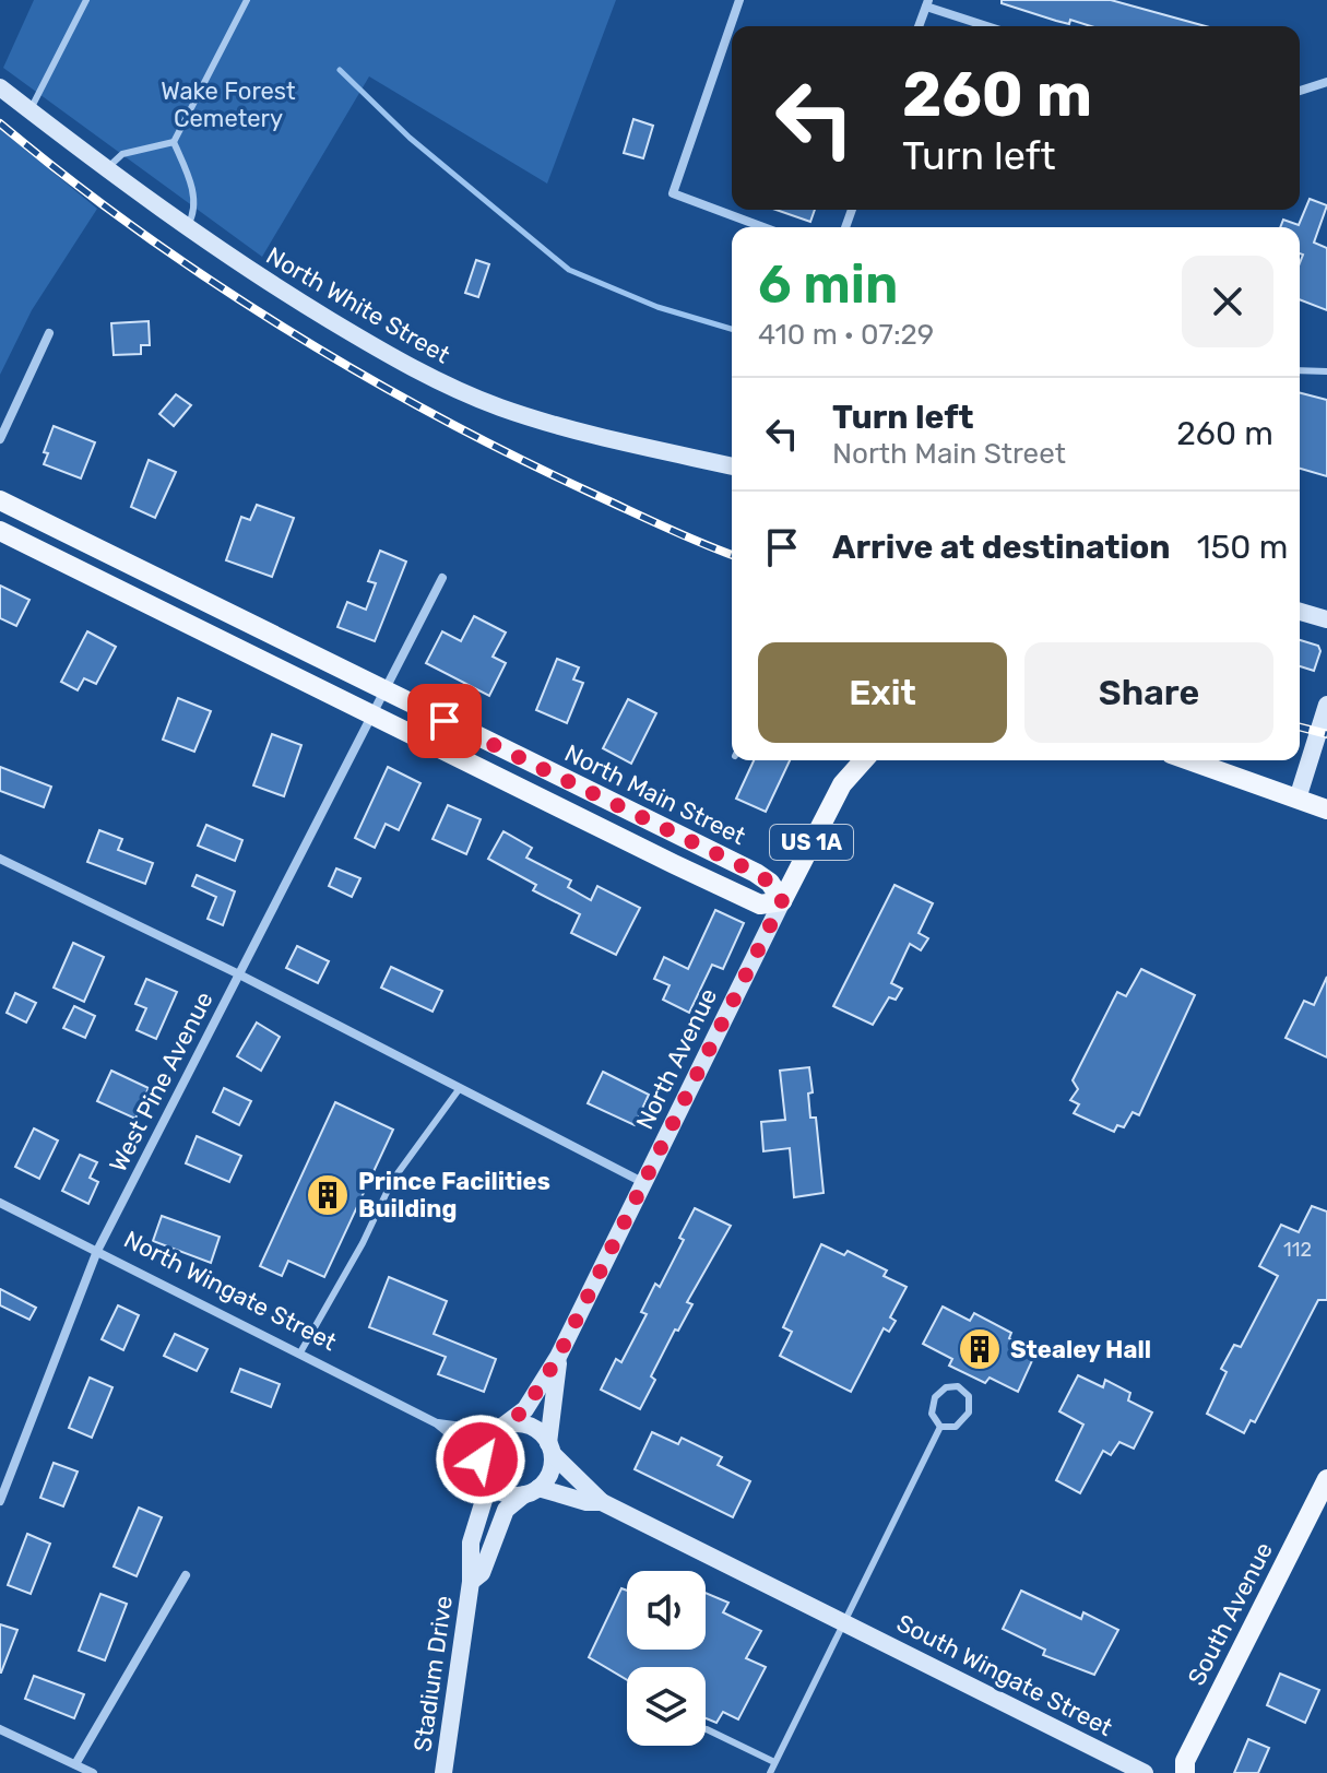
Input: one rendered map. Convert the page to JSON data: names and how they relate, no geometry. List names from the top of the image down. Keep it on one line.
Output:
{"streets":{"main road":["North Main Street","US 1A","North Avenue","South Avenue"],"street":["North White Street","West Pine Avenue","North Wingate Street","Stadium Drive","South Wingate Street"]},"crossings":[["North Main Street","North Avenue"],["North Main Street","West Pine Avenue"],["US 1A","North Avenue"],["North Avenue","North Wingate Street"],["North Avenue","Stadium Drive"],["West Pine Avenue","North Wingate Street"],["North Wingate Street","Stadium Drive"]],"parks":["Wake Forest Cemetery"],"places":{"building":["Prince Facilities Building","Stealey Hall"]},"house_numbers":["112"],"page":{"turn":["260 m","Turn left"],"heading":["6 min","410 m · 07:29"],"list":[{"name":"Turn left","note":"North Main Street","value":"260 m"},{"name":"Arrive at destination","value":"150 m"}],"buttons":["Exit","Share"]}}
